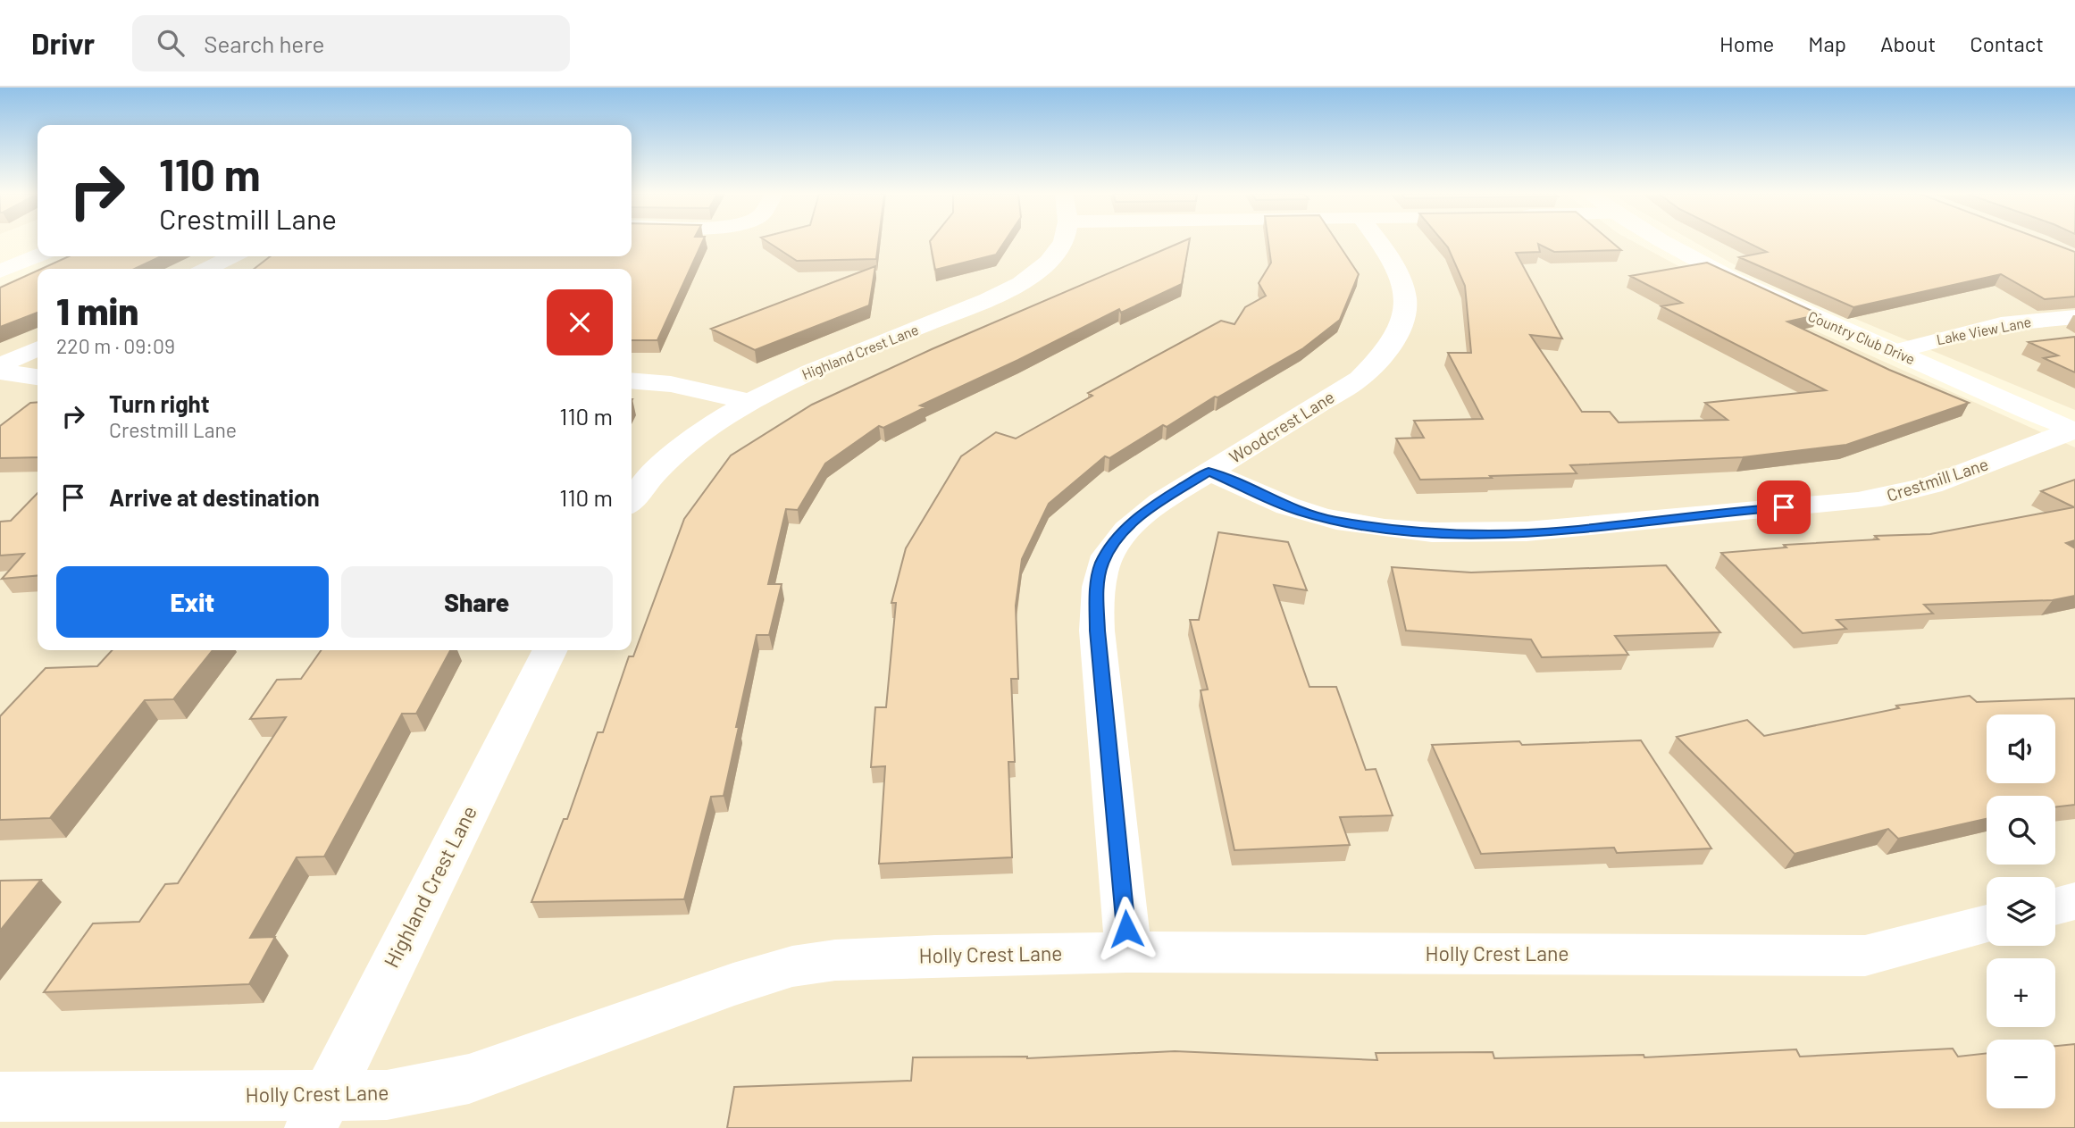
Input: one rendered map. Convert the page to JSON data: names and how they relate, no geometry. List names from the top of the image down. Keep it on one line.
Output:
{"streets":{"street":["Lake View Lane","Country Club Drive","Highland Crest Lane","Woodcrest Lane","Crestmill Lane","Holly Crest Lane"]},"crossings":[["Lake View Lane","Country Club Drive"],["Country Club Drive","Crestmill Lane"],["Highland Crest Lane","Holly Crest Lane"],["Woodcrest Lane","Crestmill Lane"],["Woodcrest Lane","Holly Crest Lane"]],"page":{"header":"Drivr","search":"Search here","nav":["Home","Map","About","Contact"],"turn":["110 m","Crestmill Lane"],"heading":["1 min","220 m · 09:09"],"list":[{"name":"Turn right","note":"Crestmill Lane","value":"110 m"},{"name":"Arrive at destination","value":"110 m"}],"buttons":["Exit","Share"],"map_buttons":["+","−"]}}
